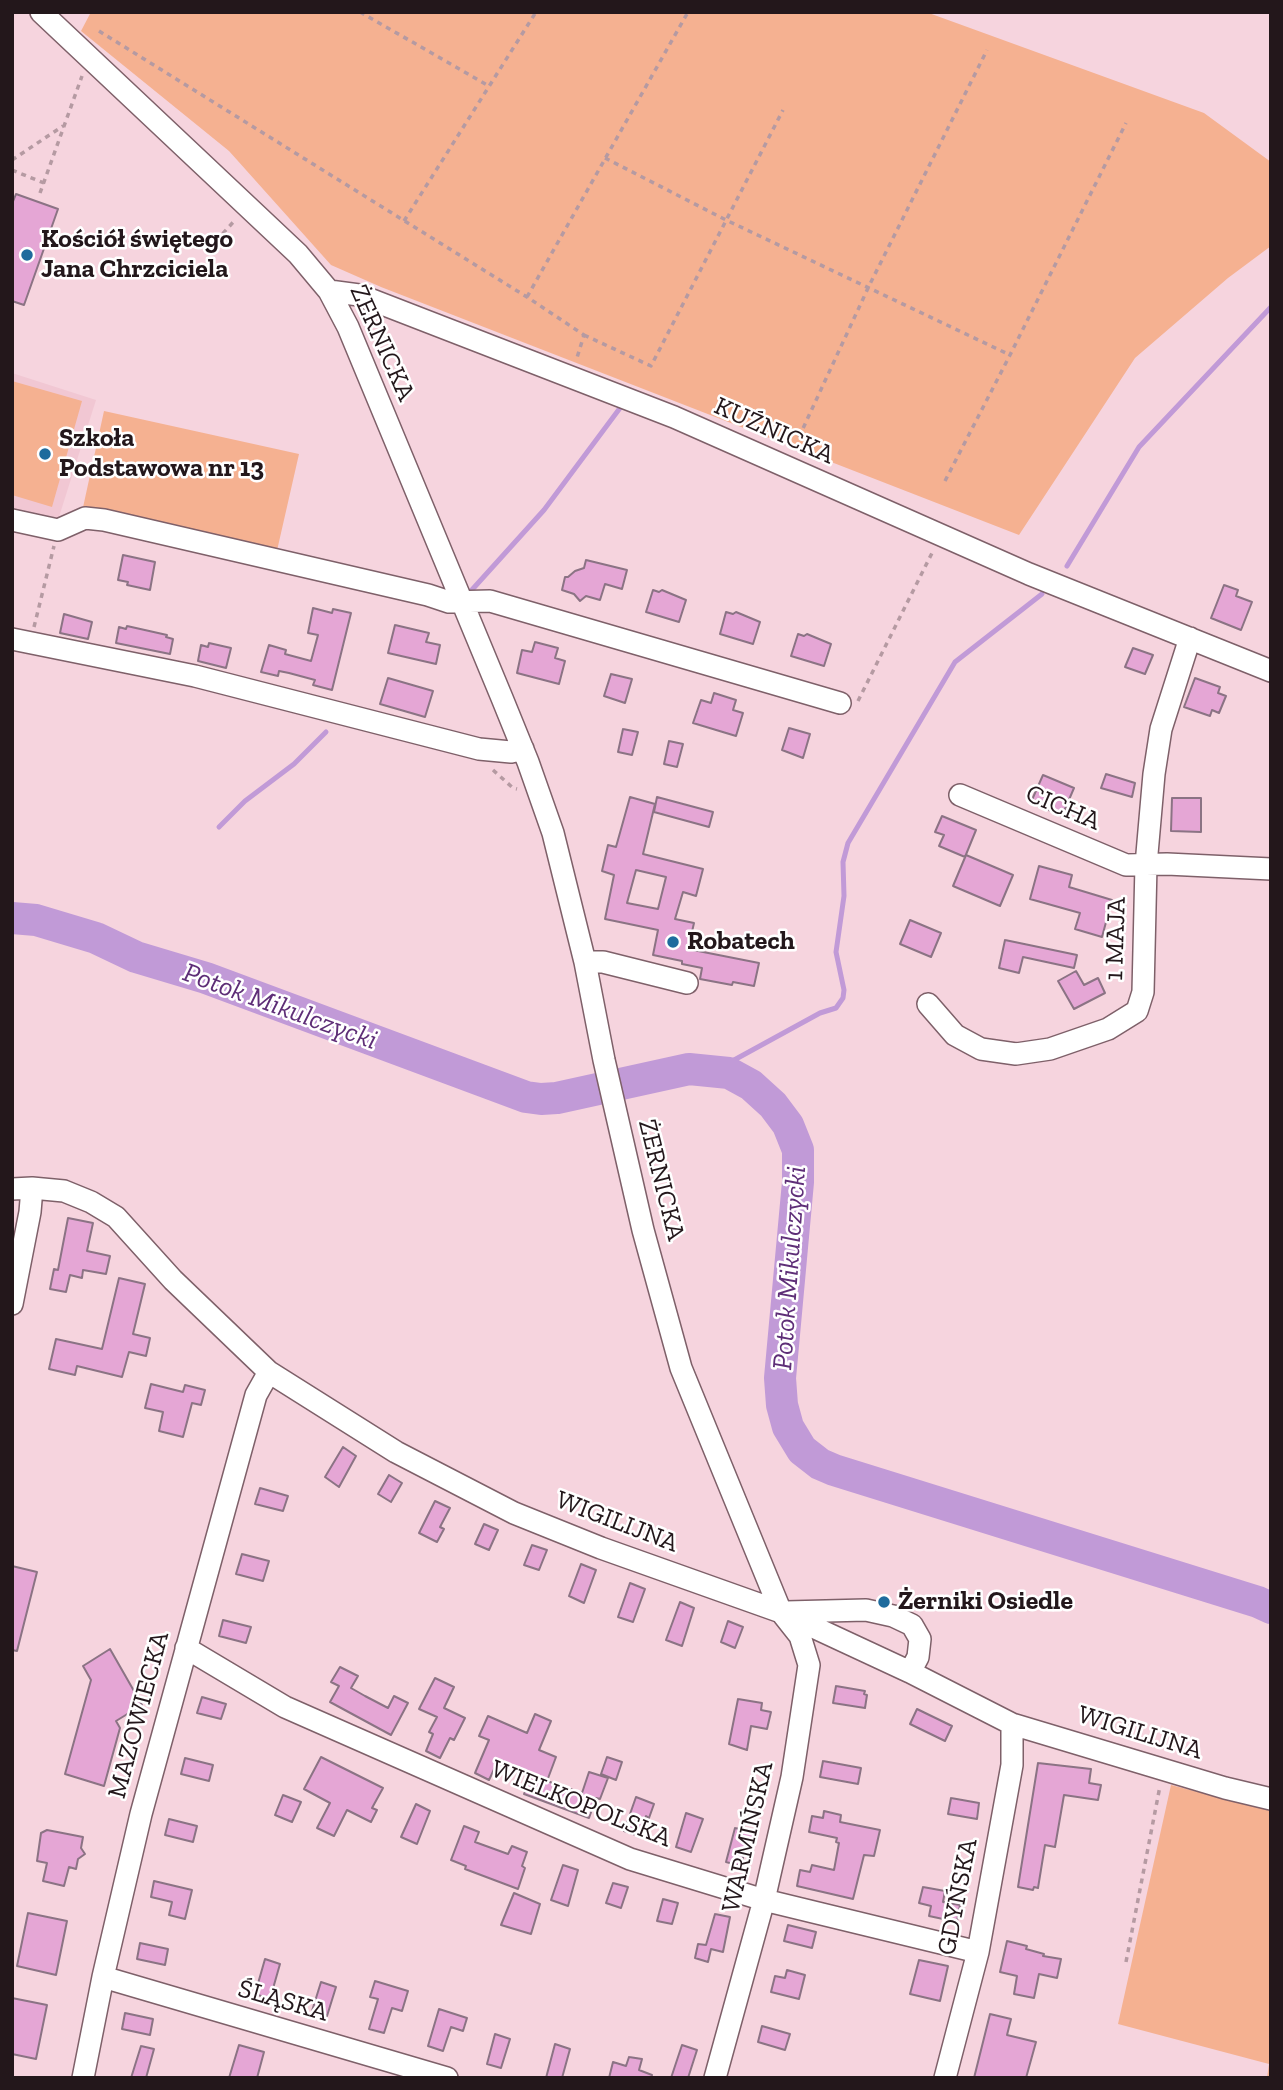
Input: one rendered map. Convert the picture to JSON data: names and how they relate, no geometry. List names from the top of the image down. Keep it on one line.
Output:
{"streets":{"street":["ŻERNICKA","KUŹNICKA","CICHA","1 MAJA","WIGILIJNA","MAZOWIECKA","WIELKOPOLSKA","WARMIŃSKA","GDYŃSKA","ŚLĄSKA"]},"crossings":[["ŻERNICKA","KUŹNICKA"],["ŻERNICKA","WIGILIJNA"],["ŻERNICKA","WARMIŃSKA"],["KUŹNICKA","1 MAJA"],["CICHA","1 MAJA"],["WIGILIJNA","MAZOWIECKA"],["WIGILIJNA","WARMIŃSKA"],["WIGILIJNA","GDYŃSKA"],["MAZOWIECKA","WIELKOPOLSKA"],["MAZOWIECKA","ŚLĄSKA"],["WIELKOPOLSKA","WARMIŃSKA"],["WIELKOPOLSKA","GDYŃSKA"]],"water":["Potok Mikulczycki"],"places":["Kościół świętego Jana Chrzciciela","Szkoła Podstawowa nr 13","Robatech","Żerniki Osiedle"]}
